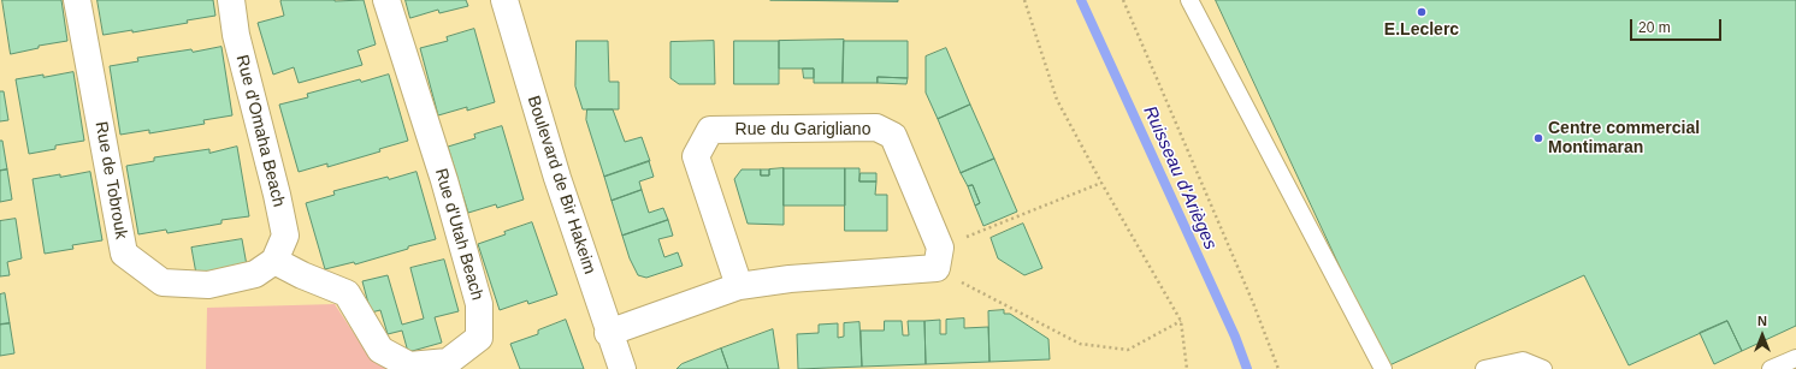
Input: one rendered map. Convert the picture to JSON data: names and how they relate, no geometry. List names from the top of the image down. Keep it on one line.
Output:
{"streets":{"street":["Rue du Garigliano","Rue d'Omaha Beach","Rue de Tobrouk","Boulevard de Bir Hakeim","Rue d'Utah Beach"]},"crossings":[["Rue d'Omaha Beach","Rue de Tobrouk"],["Rue d'Omaha Beach","Rue d'Utah Beach"],["Rue de Tobrouk","Rue d'Utah Beach"]],"water":["Ruisseau d'Arièges"],"places":["E.Leclerc","Centre commercial Montimaran"],"scale_bar":"20 m","north":"top"}
